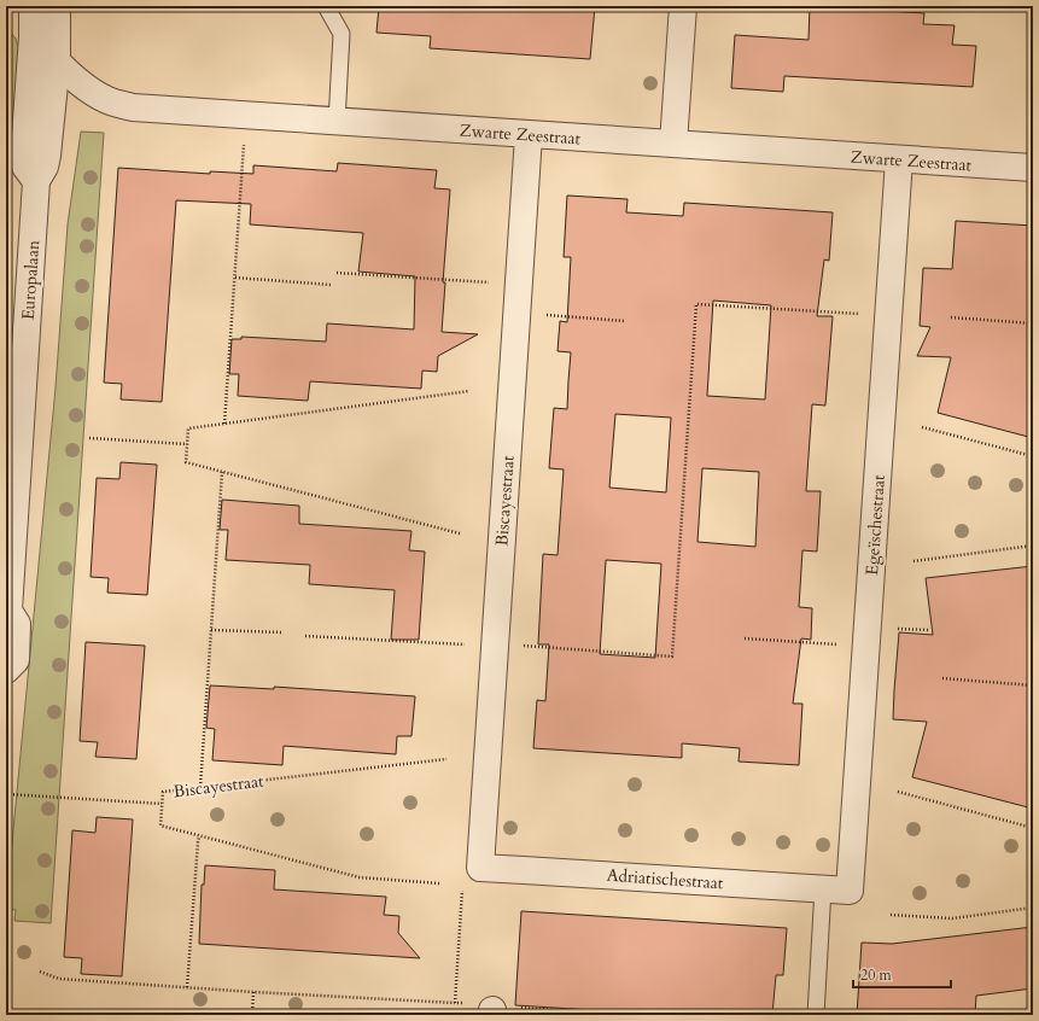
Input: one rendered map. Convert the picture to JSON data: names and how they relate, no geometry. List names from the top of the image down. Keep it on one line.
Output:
{"streets":{"street":["Zwarte Zeestraat","Europalaan","Biscayestraat","Egeïschestraat","Adriatischestraat"]},"crossings":[["Zwarte Zeestraat","Europalaan"],["Zwarte Zeestraat","Biscayestraat"],["Zwarte Zeestraat","Egeïschestraat"],["Biscayestraat","Adriatischestraat"],["Egeïschestraat","Adriatischestraat"]],"scale_bar":"20 m"}
